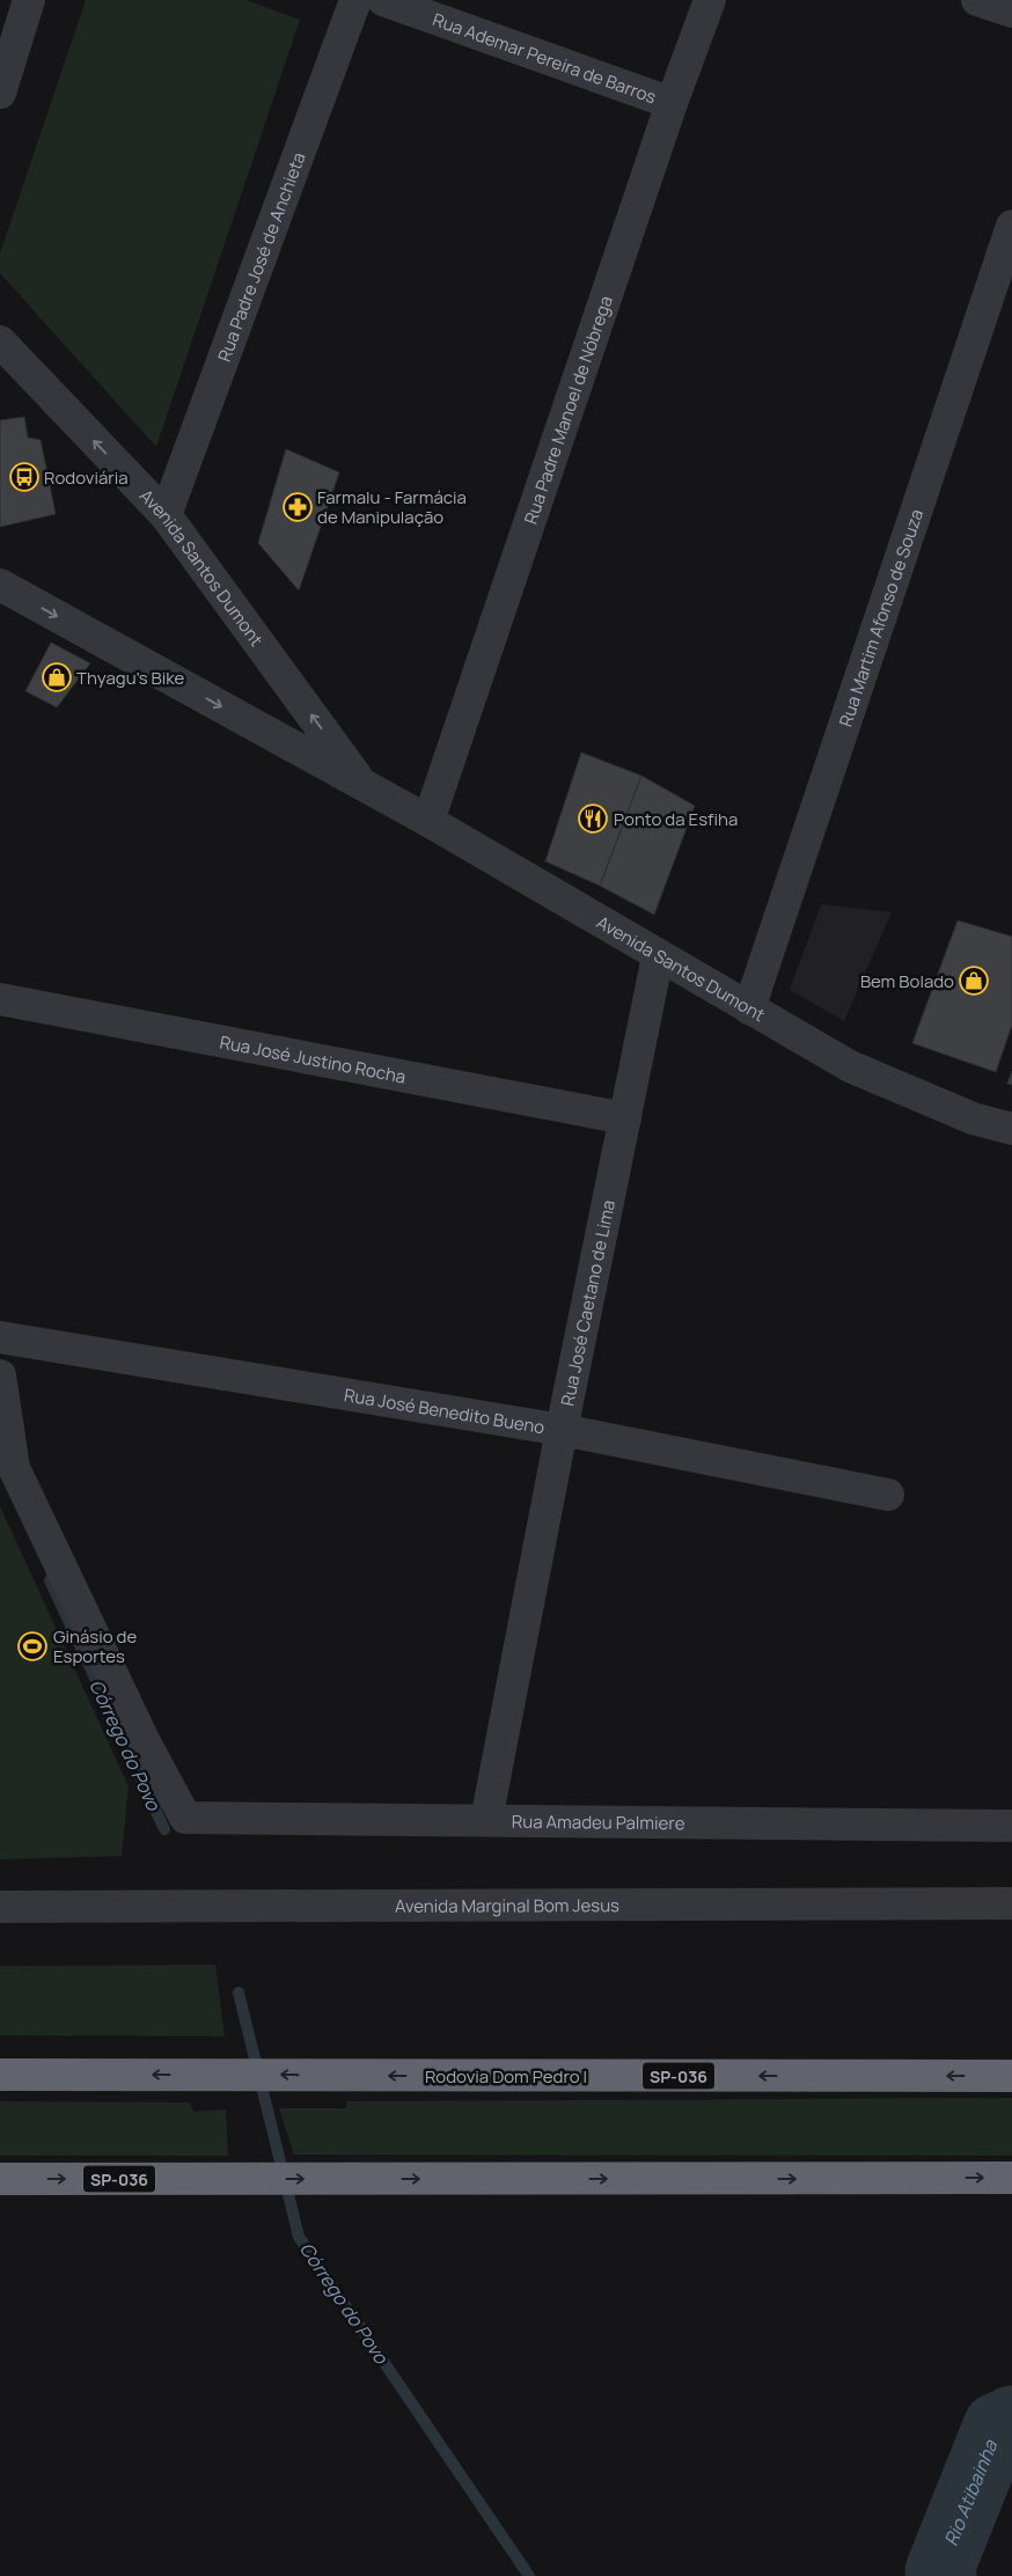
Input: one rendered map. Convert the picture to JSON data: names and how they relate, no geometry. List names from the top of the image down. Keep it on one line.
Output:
{"streets":{"highway":["Rodovia Dom Pedro I","SP-036"],"street":["Rua Ademar Pereira de Barros","Rua Padre José de Anchieta","Rua Padre Manoel de Nóbrega","Avenida Santos Dumont","Rua Martim Afonso de Souza","Rua José Justino Rocha","Rua José Caetano de Lima","Rua José Benedito Bueno","Rua Amadeu Palmiere","Avenida Marginal Bom Jesus"]},"crossings":[["Rua Ademar Pereira de Barros","Rua Padre Manoel de Nóbrega"],["Rua Padre José de Anchieta","Avenida Santos Dumont"],["Rua Padre Manoel de Nóbrega","Avenida Santos Dumont"],["Avenida Santos Dumont","Rua Martim Afonso de Souza"],["Avenida Santos Dumont","Rua José Caetano de Lima"],["Rua José Justino Rocha","Rua José Caetano de Lima"],["Rua José Caetano de Lima","Rua José Benedito Bueno"],["Rua José Caetano de Lima","Rua Amadeu Palmiere"]],"water":["Córrego do Povo","Rio Atibainha"],"places":{"bus stop":["Rodoviária"],"pharmacy":["Farmalu - Farmácia de Manipulação"],"shop":["Thyagu's Bike","Bem Bolado"],"restaurant":["Ponto da Esfiha"],"sports":["Ginásio de Esportes"]}}
